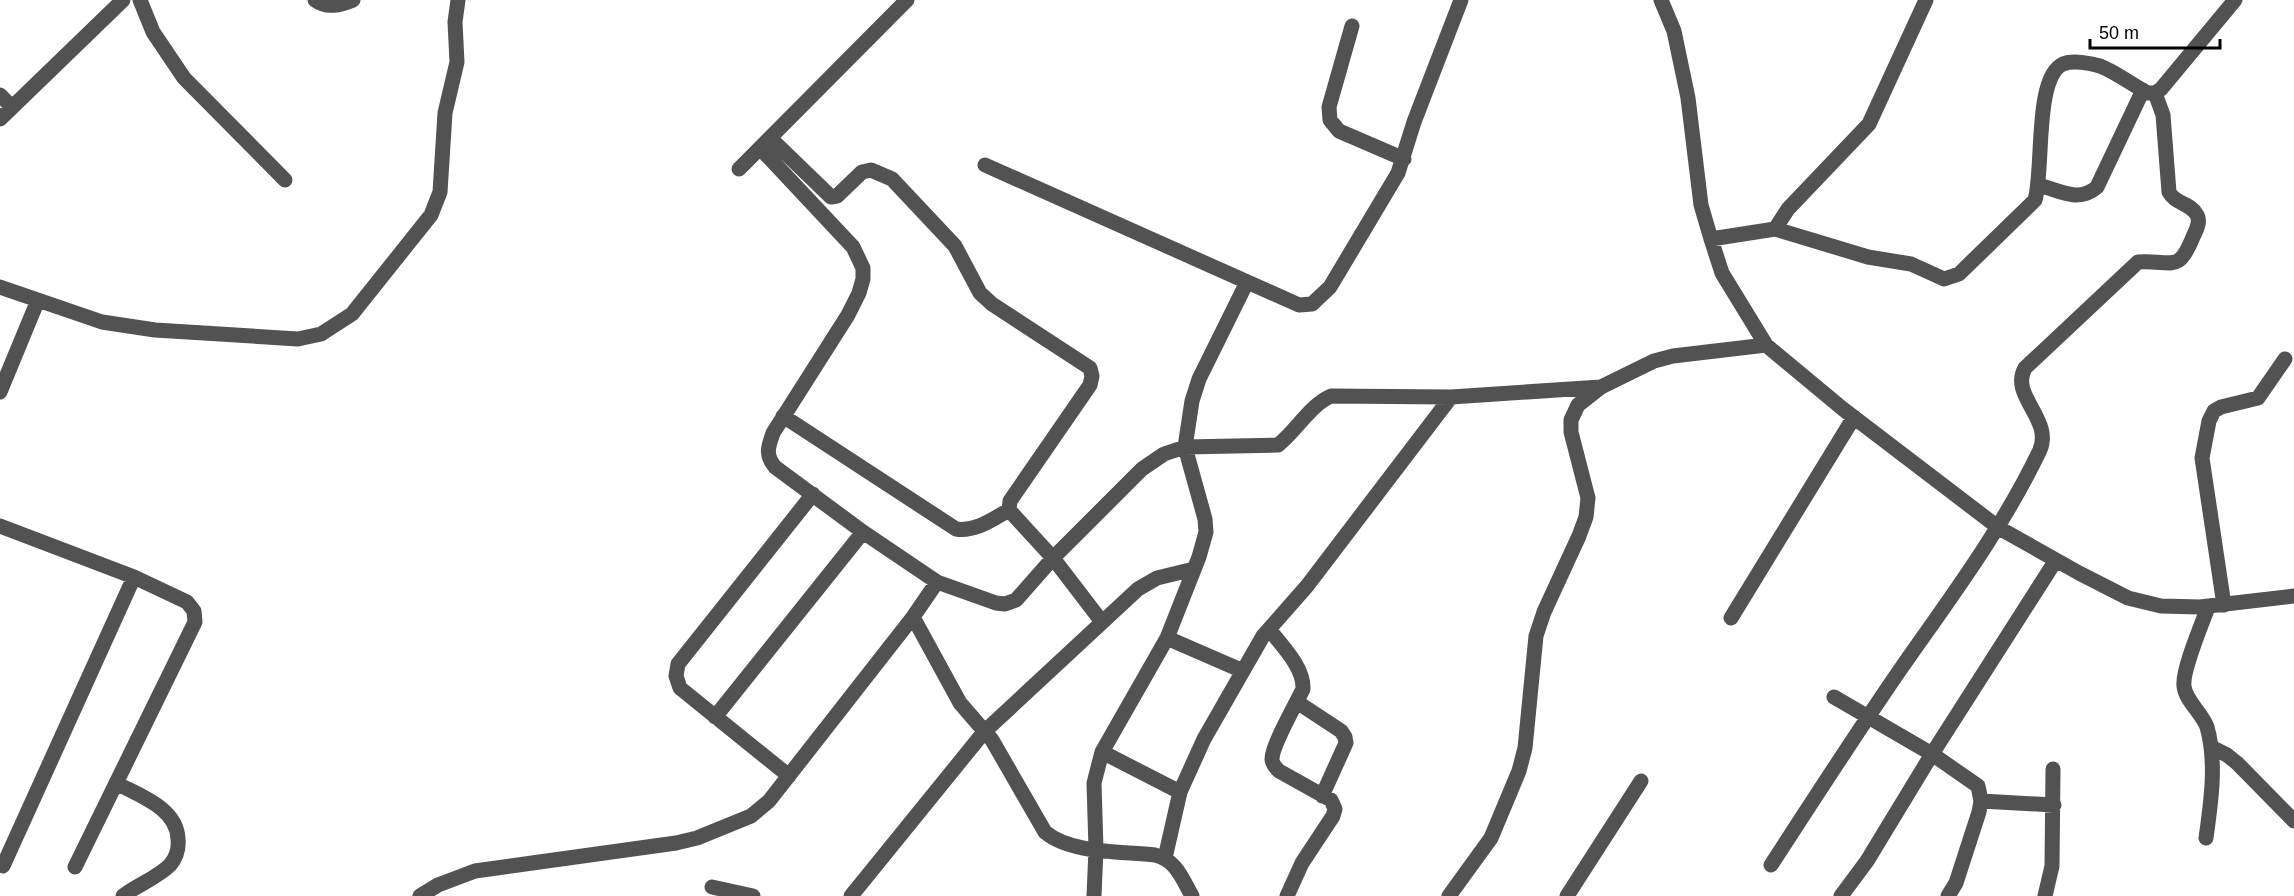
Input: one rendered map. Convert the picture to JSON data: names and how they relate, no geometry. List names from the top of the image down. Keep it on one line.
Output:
{"scale_bar":"50 m"}
